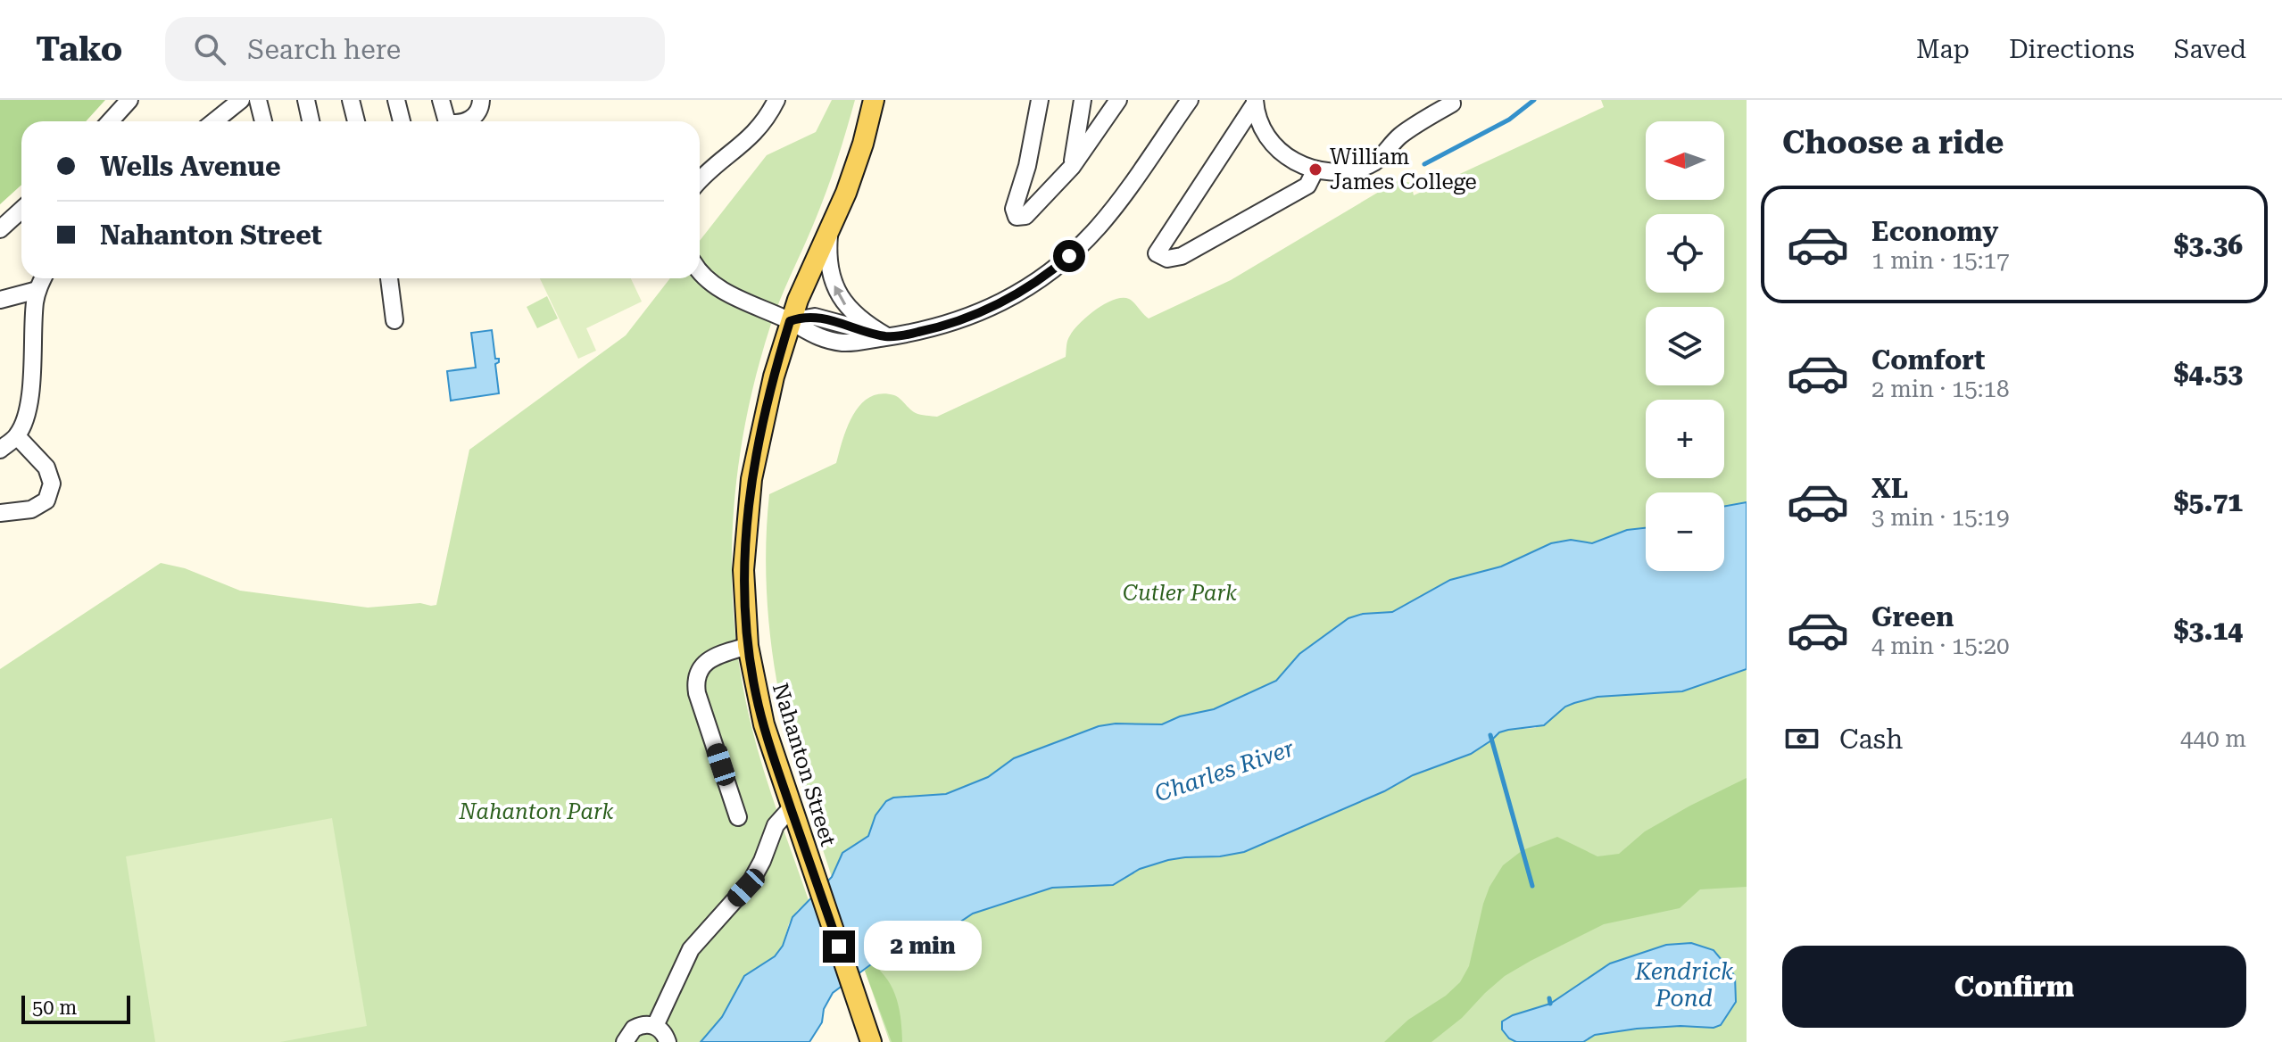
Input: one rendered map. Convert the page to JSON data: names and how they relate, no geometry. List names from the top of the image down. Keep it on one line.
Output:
{"streets":{"main road":["Nahanton Street"]},"water":["Charles River","Kendrick Pond"],"parks":["Cutler Park","Nahanton Park"],"places":["William James College"],"scale_bar":"50 m","north":"left","page":{"header":"Tako","search":"Search here","nav":["Map","Directions","Saved"],"heading":"Choose a ride","map_buttons":["+","−"],"banner":["Wells Avenue","Nahanton Street"],"list":[{"name":"Economy","note":"1 min · 15:17","value":"$3.36"},{"name":"Comfort","note":"2 min · 15:18","value":"$4.53"},{"name":"XL","note":"3 min · 15:19","value":"$5.71"},{"name":"Green","note":"4 min · 15:20","value":"$3.14"}],"pay":["Cash","440 m"],"bubble":"2 min","buttons":"Confirm","scale":"50 m"}}
